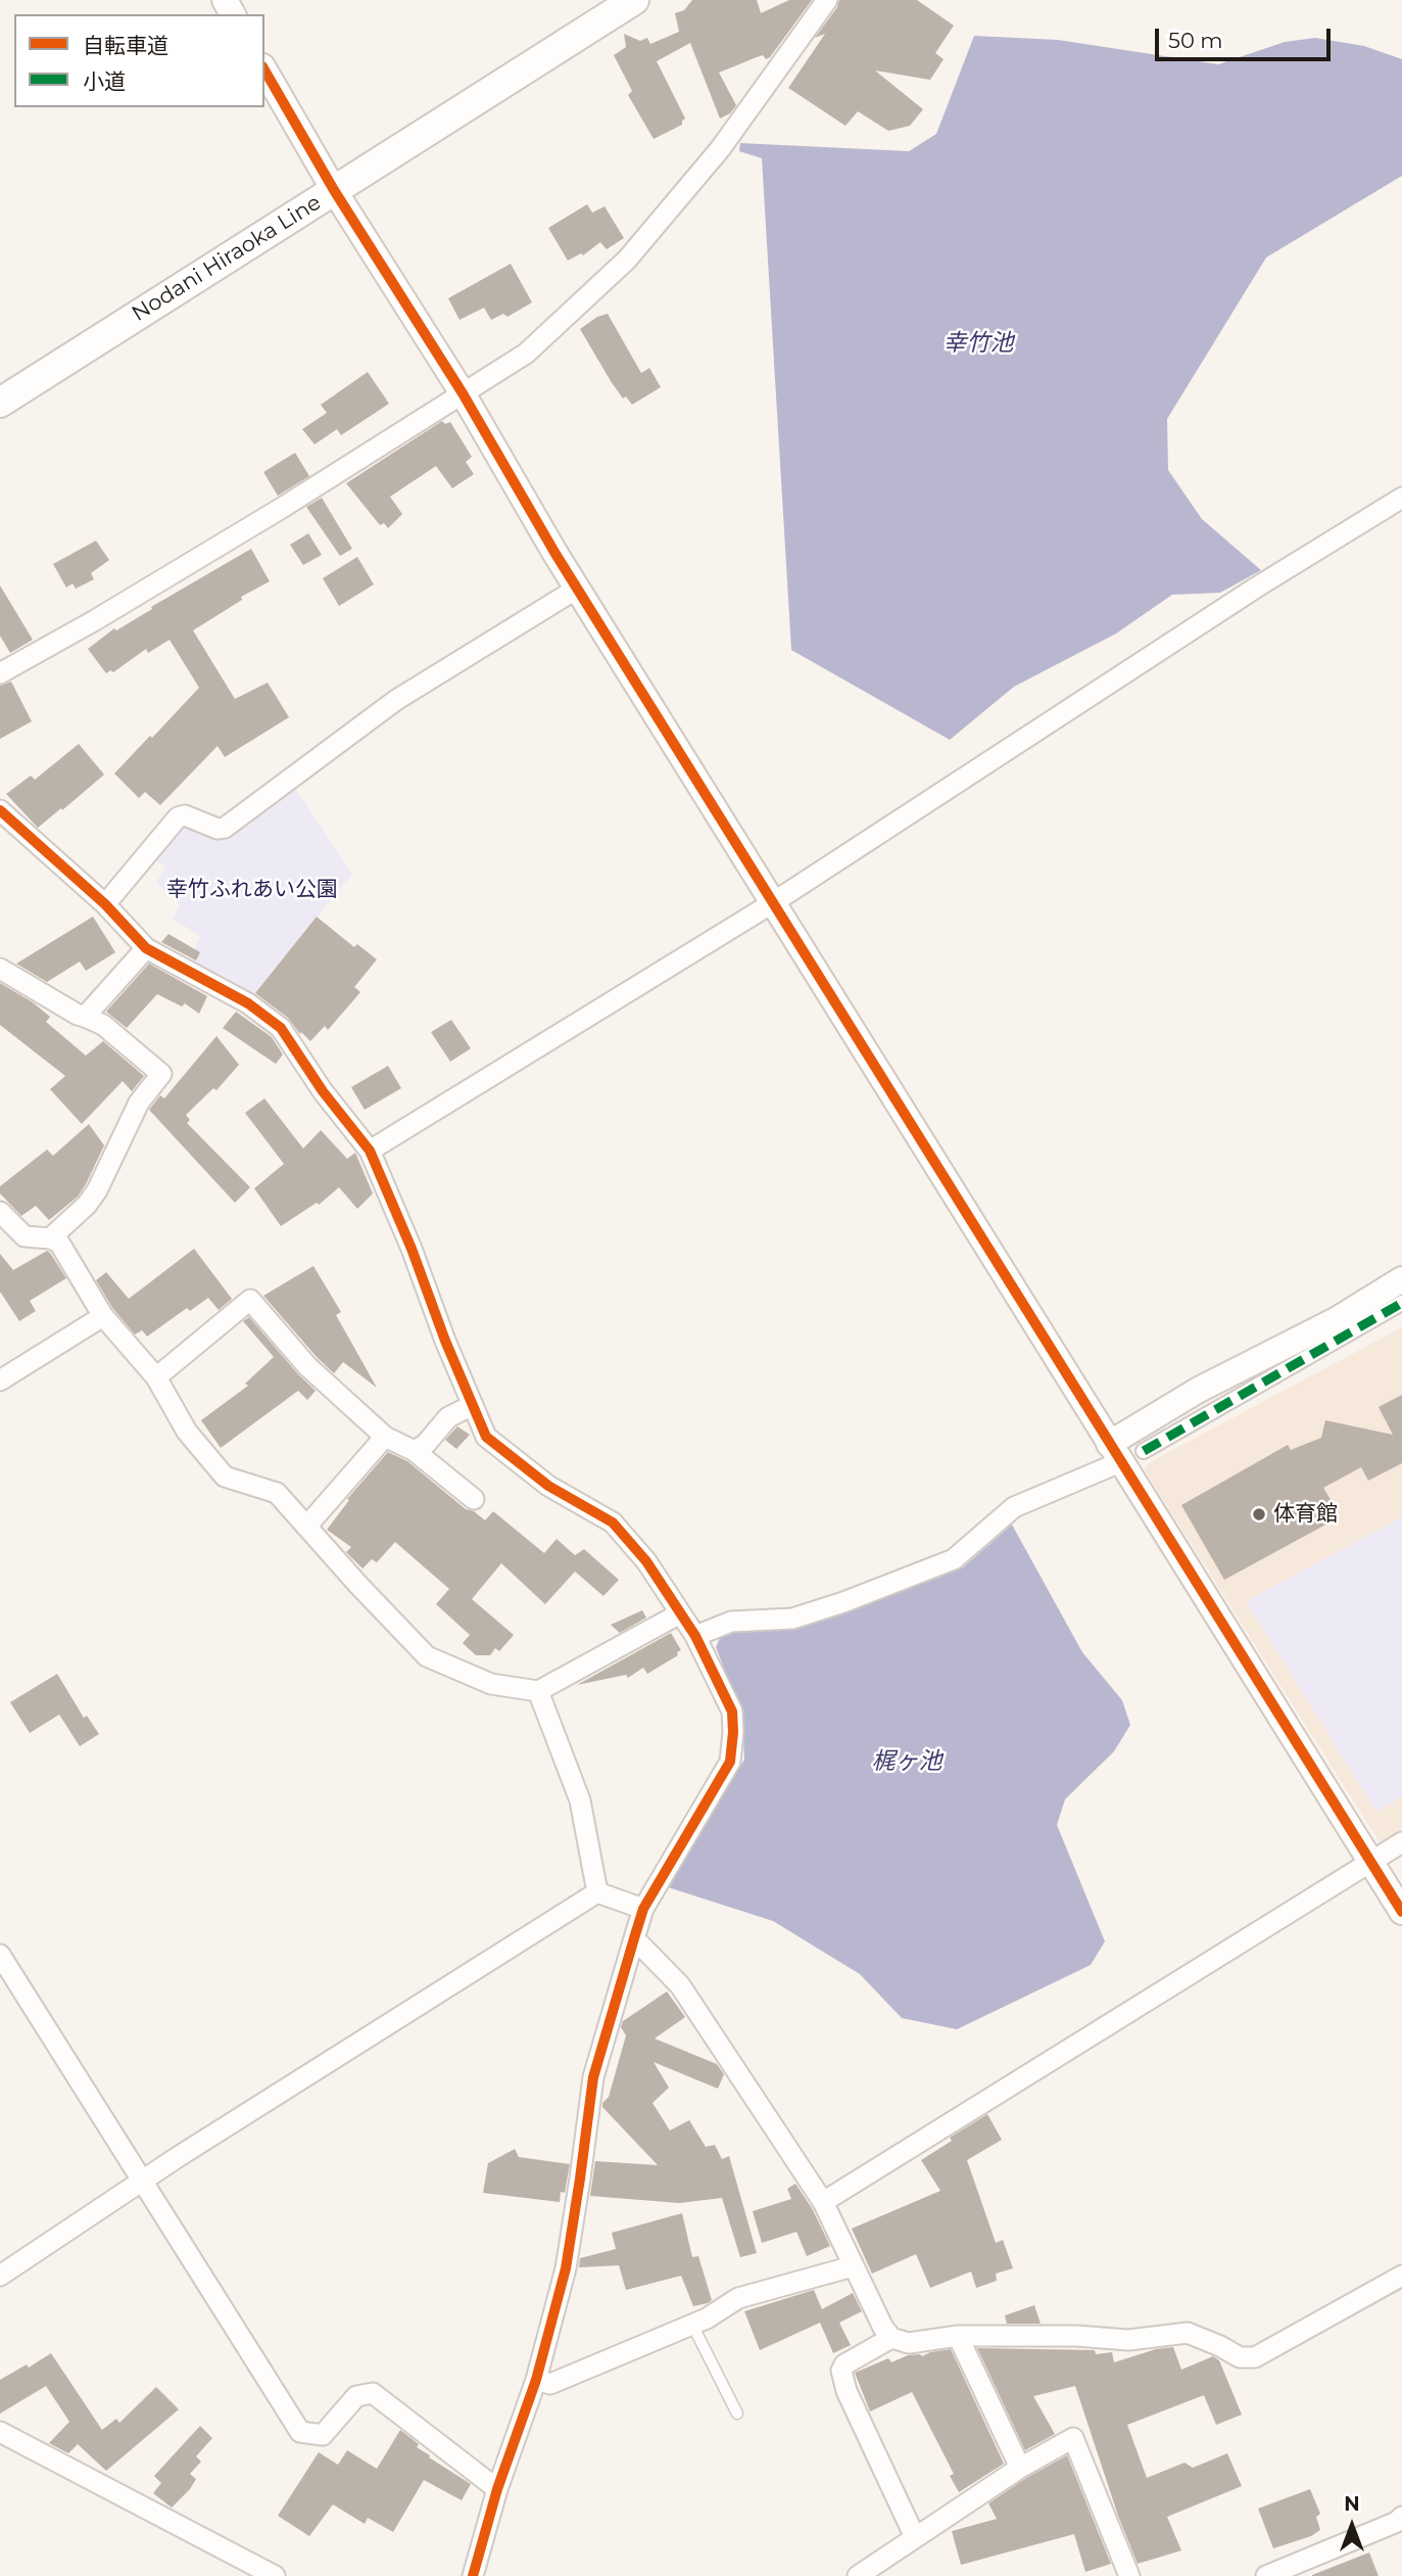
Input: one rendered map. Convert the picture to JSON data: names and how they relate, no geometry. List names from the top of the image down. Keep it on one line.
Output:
{"streets":{"main road":["Nodani Hiraoka Line"]},"water":["幸竹池","梶ヶ池"],"parks":["幸竹ふれあい公園"],"places":["体育館"],"legend":["自転車道","小道"],"scale_bar":"50 m","north":"top"}
